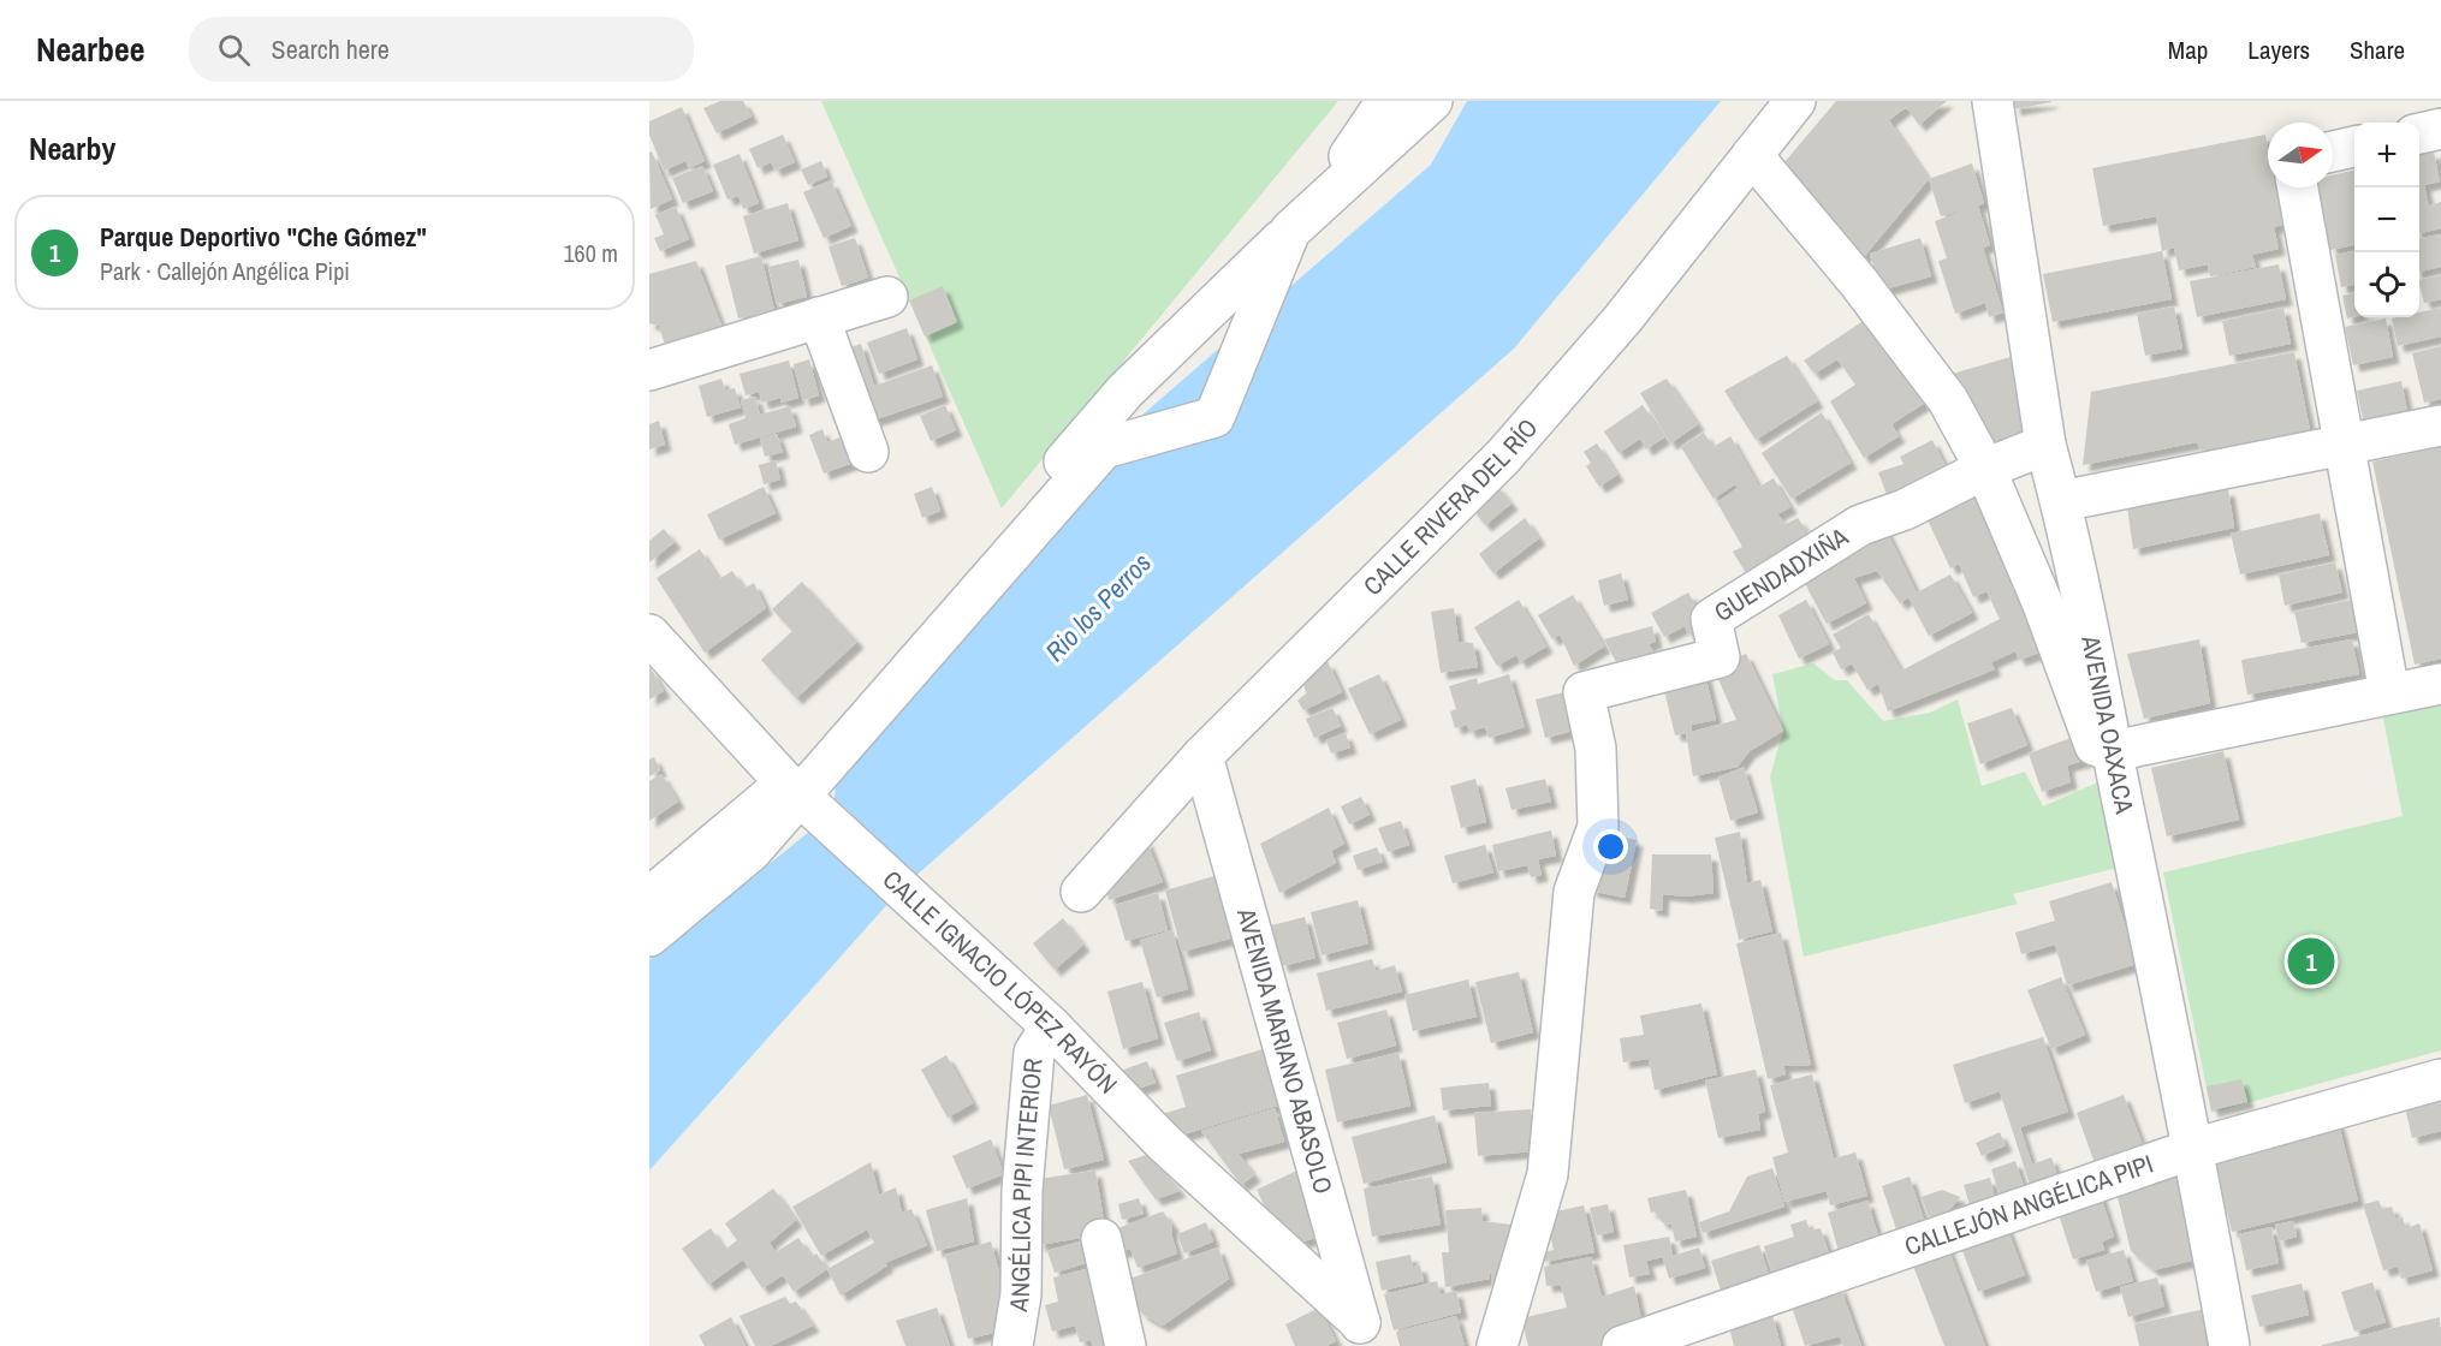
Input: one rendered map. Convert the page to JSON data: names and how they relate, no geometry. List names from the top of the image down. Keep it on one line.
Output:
{"streets":{"street":["CALLE RIVERA DEL RÍO","GUENDADXIÑA","AVENIDA OAXACA","CALLE IGNACIO LÓPEZ RAYÓN","AVENIDA MARIANO ABASOLO","ANGÉLICA PIPI INTERIOR","CALLEJÓN ANGÉLICA PIPI"]},"crossings":[["CALLE RIVERA DEL RÍO","AVENIDA MARIANO ABASOLO"],["GUENDADXIÑA","AVENIDA OAXACA"],["AVENIDA OAXACA","CALLEJÓN ANGÉLICA PIPI"],["CALLE IGNACIO LÓPEZ RAYÓN","AVENIDA MARIANO ABASOLO"],["CALLE IGNACIO LÓPEZ RAYÓN","ANGÉLICA PIPI INTERIOR"]],"water":["Rio los Perros"],"north":"right","page":{"header":"Nearbee","search":"Search here","nav":["Map","Layers","Share"],"heading":"Nearby","map_buttons":["+","−"],"list":[{"mark":"1","name":"Parque Deportivo \"Che Gómez\"","note":"Park · Callejón Angélica Pipi","value":"160 m"}],"pins":"1"}}
